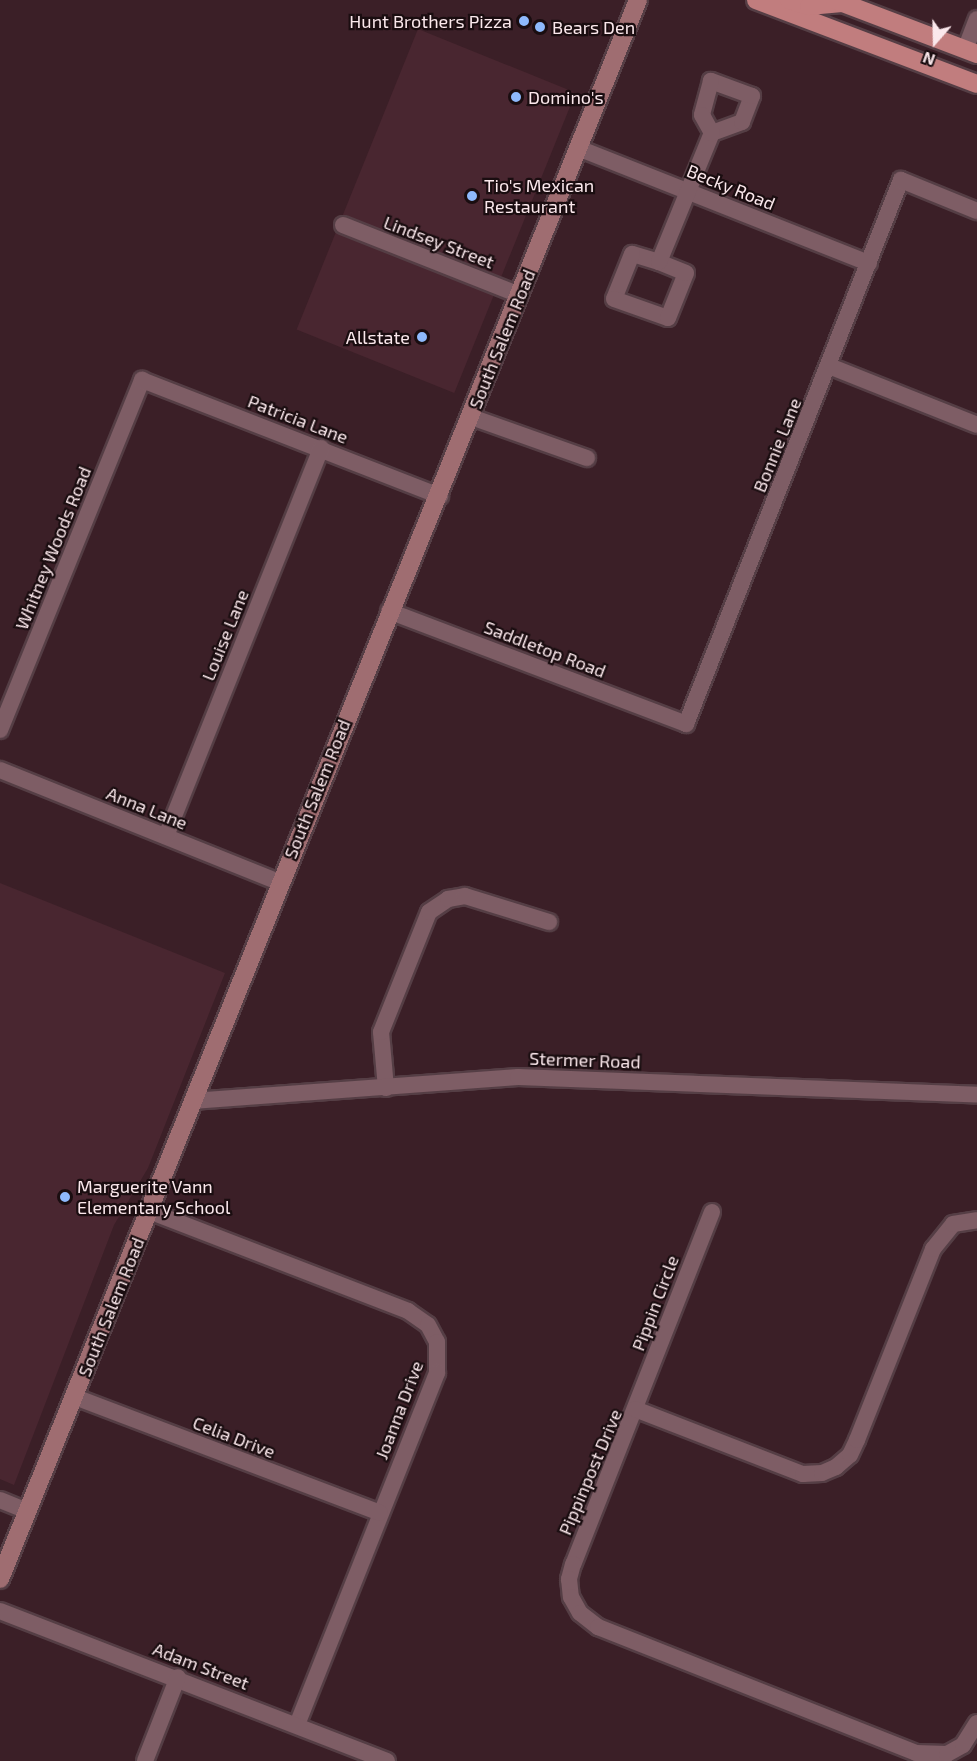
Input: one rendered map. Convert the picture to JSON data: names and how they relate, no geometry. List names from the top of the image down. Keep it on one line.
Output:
{"streets":{"main road":["South Salem Road"],"street":["Becky Road","Lindsey Street","Patricia Lane","Bonnie Lane","Whitney Woods Road","Louise Lane","Saddletop Road","Anna Lane","Stermer Road","Pippin Circle","Joanna Drive","Celia Drive","Pippinpost Drive","Adam Street"]},"crossings":[["Becky Road","South Salem Road"],["Becky Road","Bonnie Lane"],["Lindsey Street","South Salem Road"],["South Salem Road","Patricia Lane"],["South Salem Road","Saddletop Road"],["South Salem Road","Anna Lane"],["South Salem Road","Stermer Road"],["South Salem Road","Joanna Drive"],["South Salem Road","Celia Drive"],["Patricia Lane","Whitney Woods Road"],["Patricia Lane","Louise Lane"],["Bonnie Lane","Saddletop Road"],["Louise Lane","Anna Lane"],["Pippin Circle","Pippinpost Drive"],["Joanna Drive","Celia Drive"],["Joanna Drive","Adam Street"]],"places":["Hunt Brothers Pizza","Bears Den","Domino's","Tio's Mexican Restaurant","Allstate","Marguerite Vann Elementary School"],"north":"bottom"}
